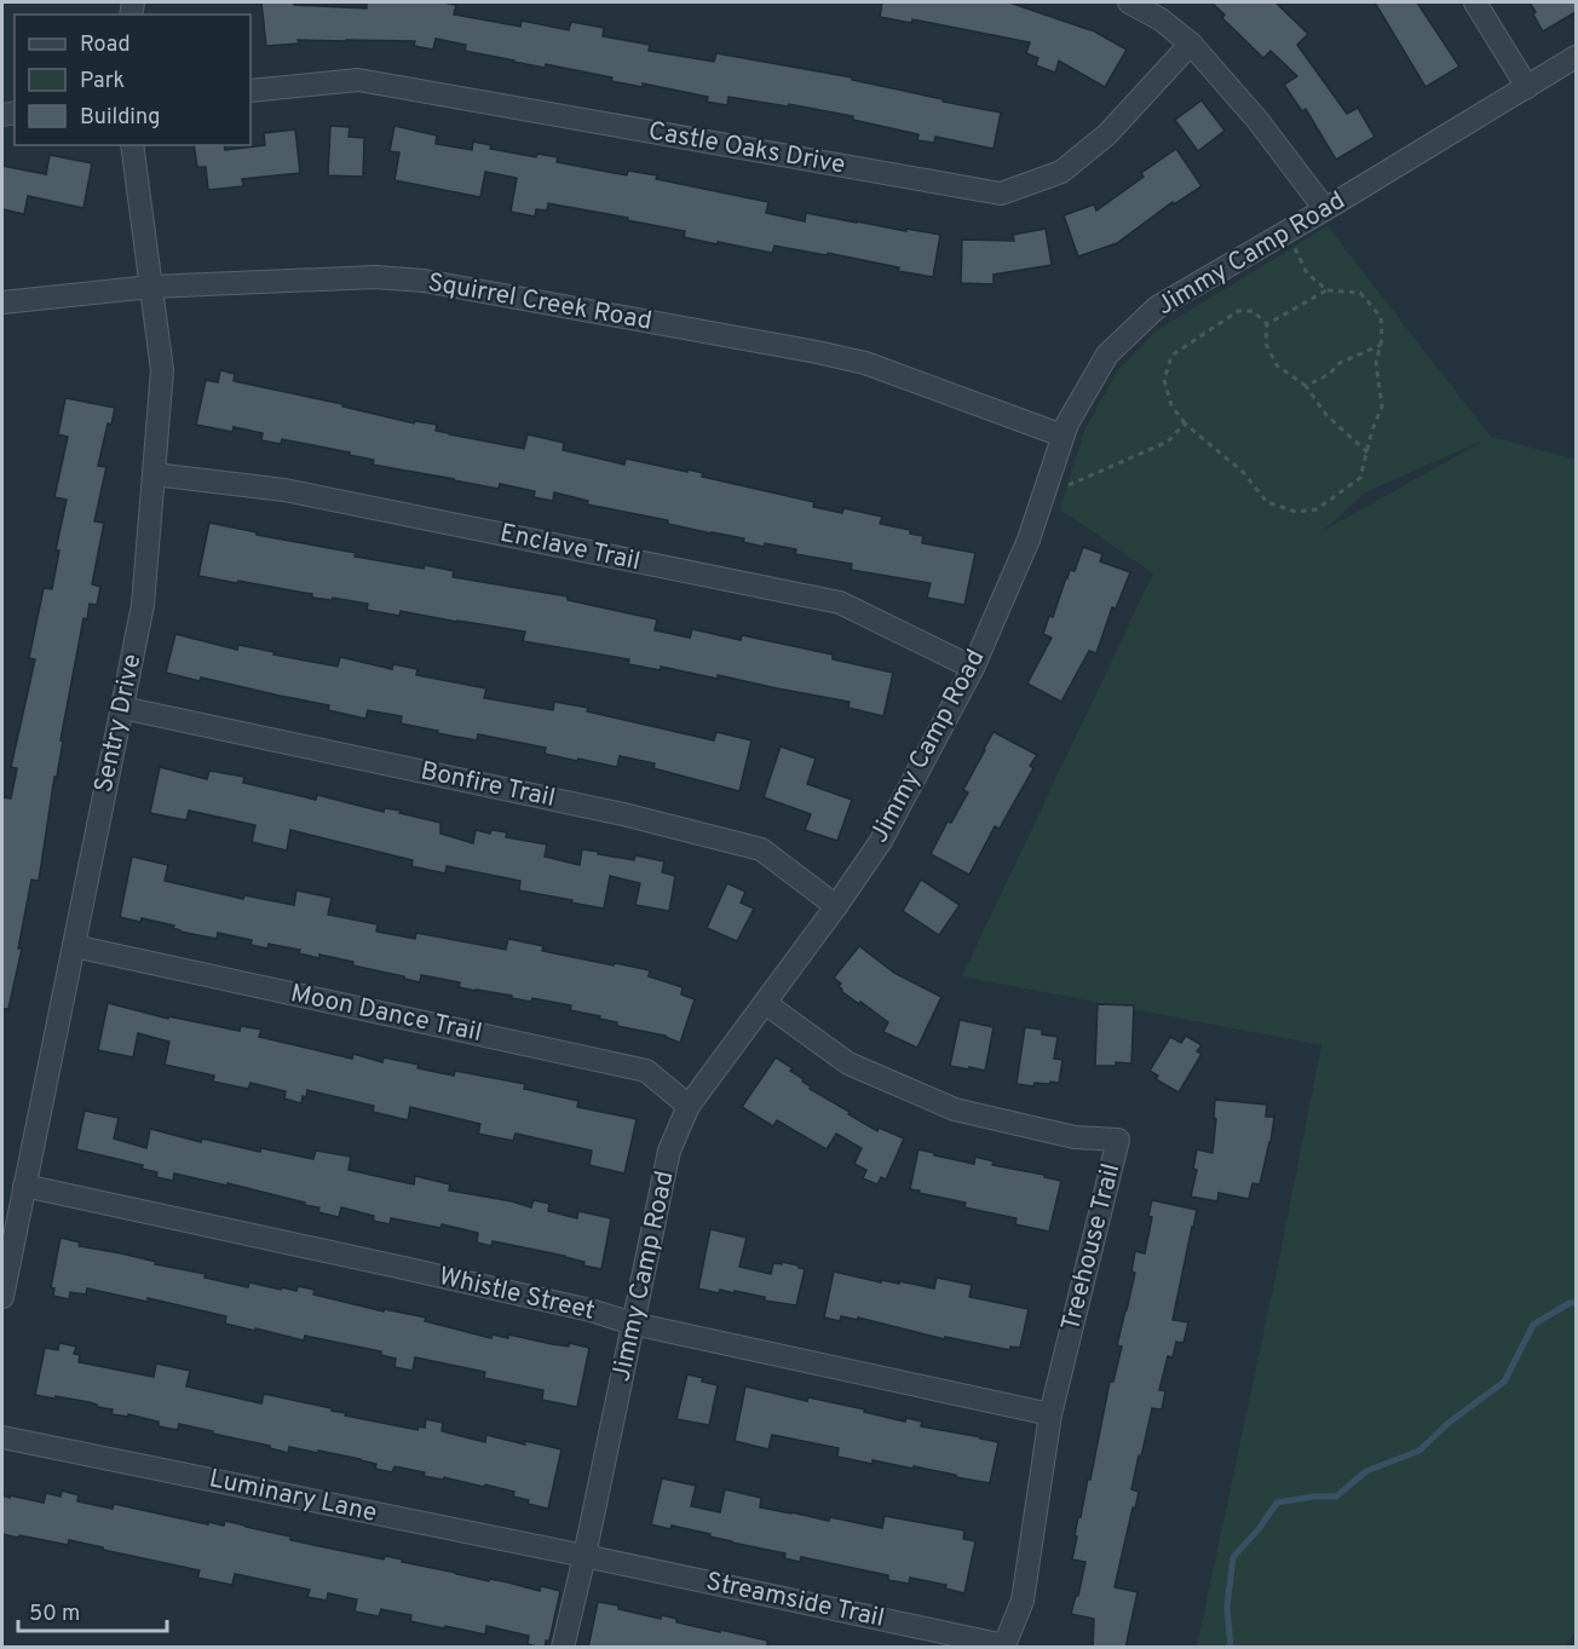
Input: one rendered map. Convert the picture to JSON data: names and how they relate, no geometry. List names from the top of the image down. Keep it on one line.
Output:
{"streets":{"street":["Castle Oaks Drive","Jimmy Camp Road","Squirrel Creek Road","Enclave Trail","Sentry Drive","Bonfire Trail","Moon Dance Trail","Treehouse Trail","Whistle Street","Luminary Lane","Streamside Trail"]},"crossings":[["Jimmy Camp Road","Squirrel Creek Road"],["Jimmy Camp Road","Enclave Trail"],["Jimmy Camp Road","Bonfire Trail"],["Jimmy Camp Road","Moon Dance Trail"],["Jimmy Camp Road","Treehouse Trail"],["Jimmy Camp Road","Whistle Street"],["Jimmy Camp Road","Luminary Lane"],["Jimmy Camp Road","Streamside Trail"],["Squirrel Creek Road","Sentry Drive"],["Enclave Trail","Sentry Drive"],["Sentry Drive","Bonfire Trail"],["Sentry Drive","Moon Dance Trail"],["Sentry Drive","Whistle Street"],["Treehouse Trail","Whistle Street"],["Treehouse Trail","Streamside Trail"],["Luminary Lane","Streamside Trail"]],"legend":["Road","Park","Building"],"scale_bar":"50 m"}
